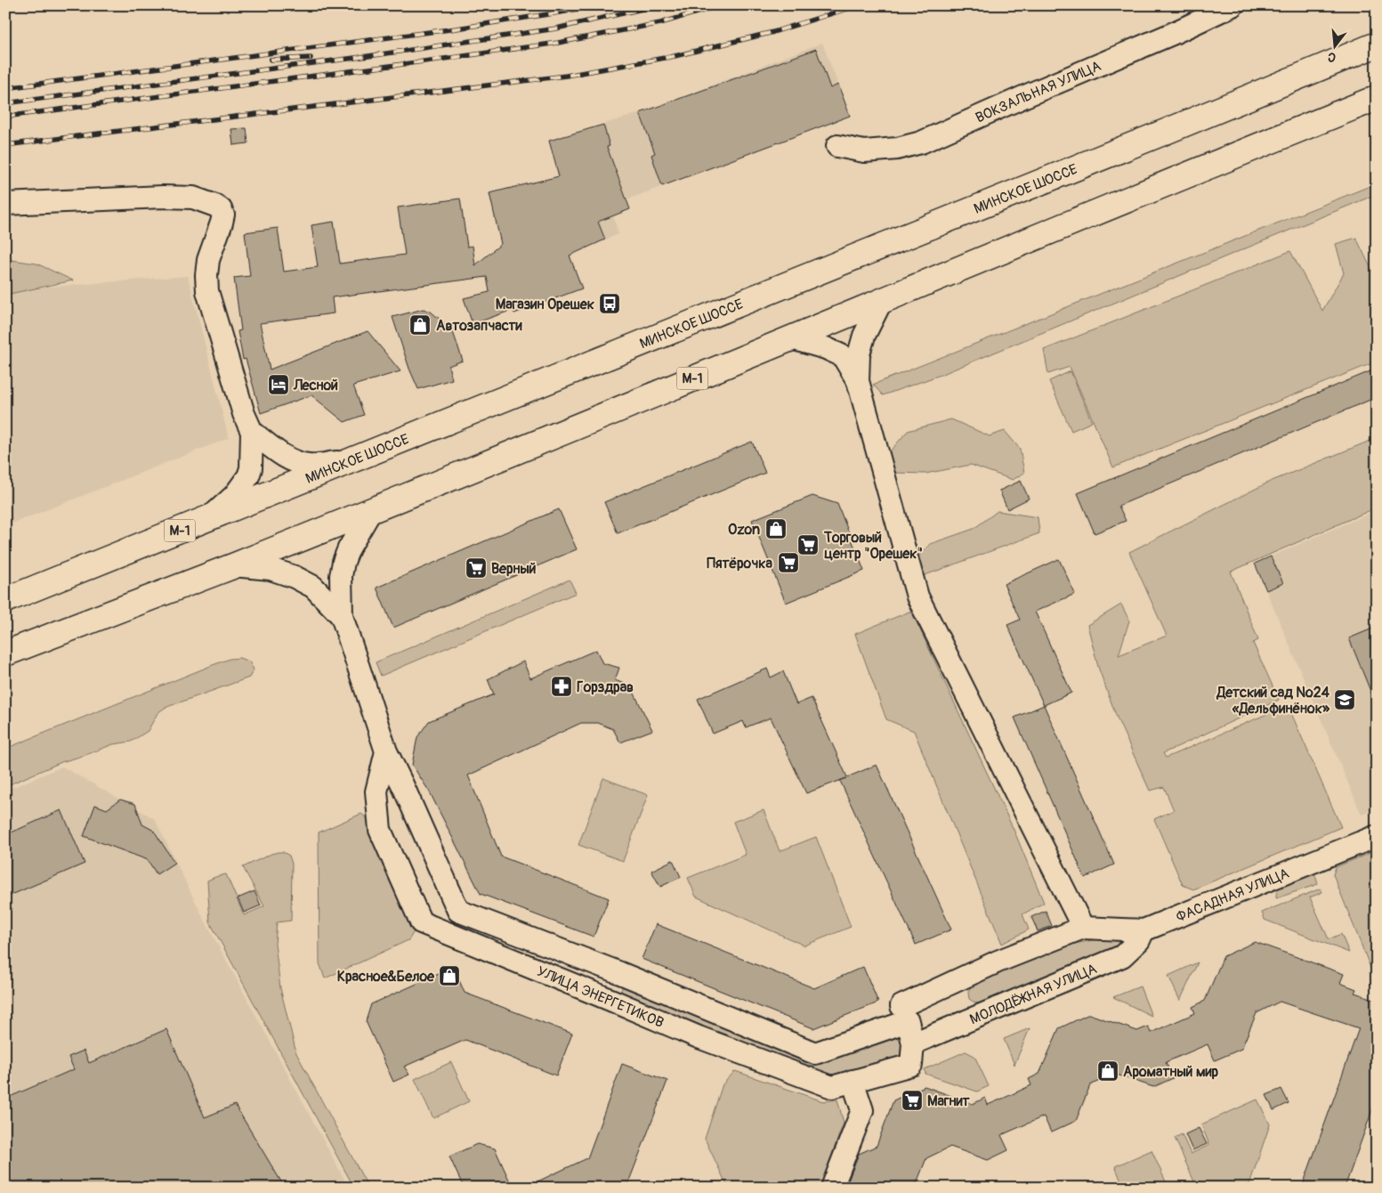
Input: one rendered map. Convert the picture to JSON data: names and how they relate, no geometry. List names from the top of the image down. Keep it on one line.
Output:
{"streets":{"highway":["МИНСКОЕ ШОССЕ","М-1"],"street":["ВОКЗАЛЬНАЯ УЛИЦА","ФАСАДНАЯ УЛИЦА","МОЛОДЁЖНАЯ УЛИЦА","УЛИЦА ЭНЕРГЕТИКОВ"]},"crossings":[["ФАСАДНАЯ УЛИЦА","МОЛОДЁЖНАЯ УЛИЦА"],["МОЛОДЁЖНАЯ УЛИЦА","УЛИЦА ЭНЕРГЕТИКОВ"]],"places":{"bus stop":["Магазин Орешек"],"shop":["Автозапчасти","Ozon","Красное&Белое","Ароматный мир"],"hotel":["Лесной"],"supermarket":["Торговый центр \"Орешек\"","Пятёрочка","Верный","Магнит"],"pharmacy":["Горздрав"],"school or university":["Детский сад №24 «Дельфинёнок»"]},"north":"bottom"}
